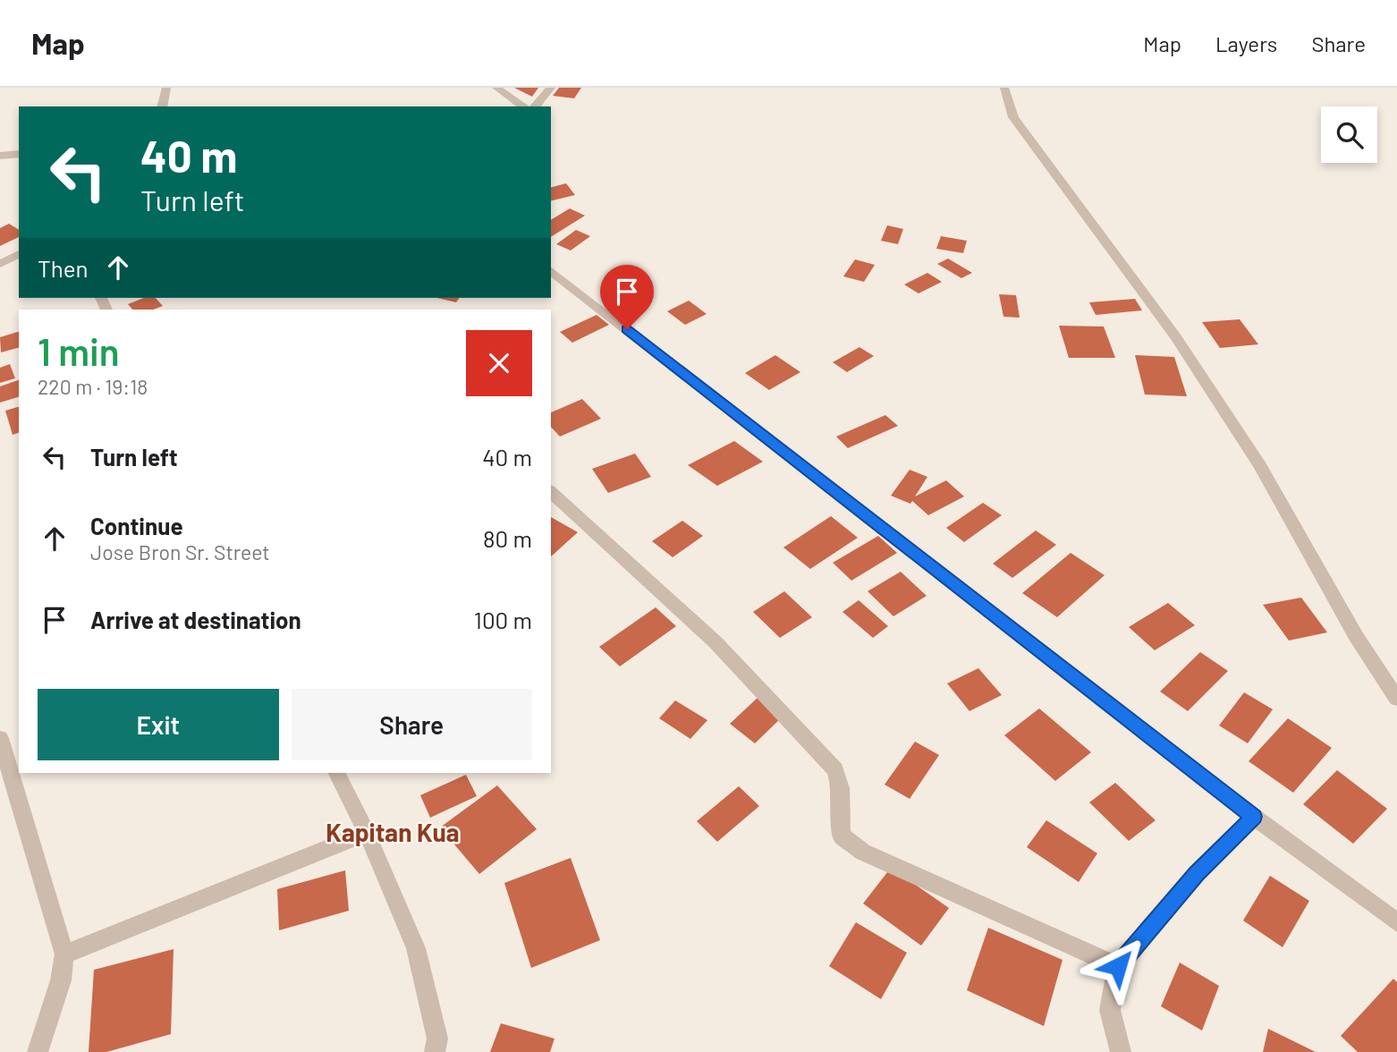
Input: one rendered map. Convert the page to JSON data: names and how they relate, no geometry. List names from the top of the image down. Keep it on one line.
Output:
{"districts":["Kapitan Kua"],"page":{"header":"Map","nav":["Map","Layers","Share"],"turn":["40 m","Turn left"],"then":"Then","heading":["1 min","220 m · 19:18"],"list":[{"name":"Turn left","value":"40 m"},{"name":"Continue","note":"Jose Bron Sr. Street","value":"80 m"},{"name":"Arrive at destination","value":"100 m"}],"buttons":["Exit","Share"]}}
